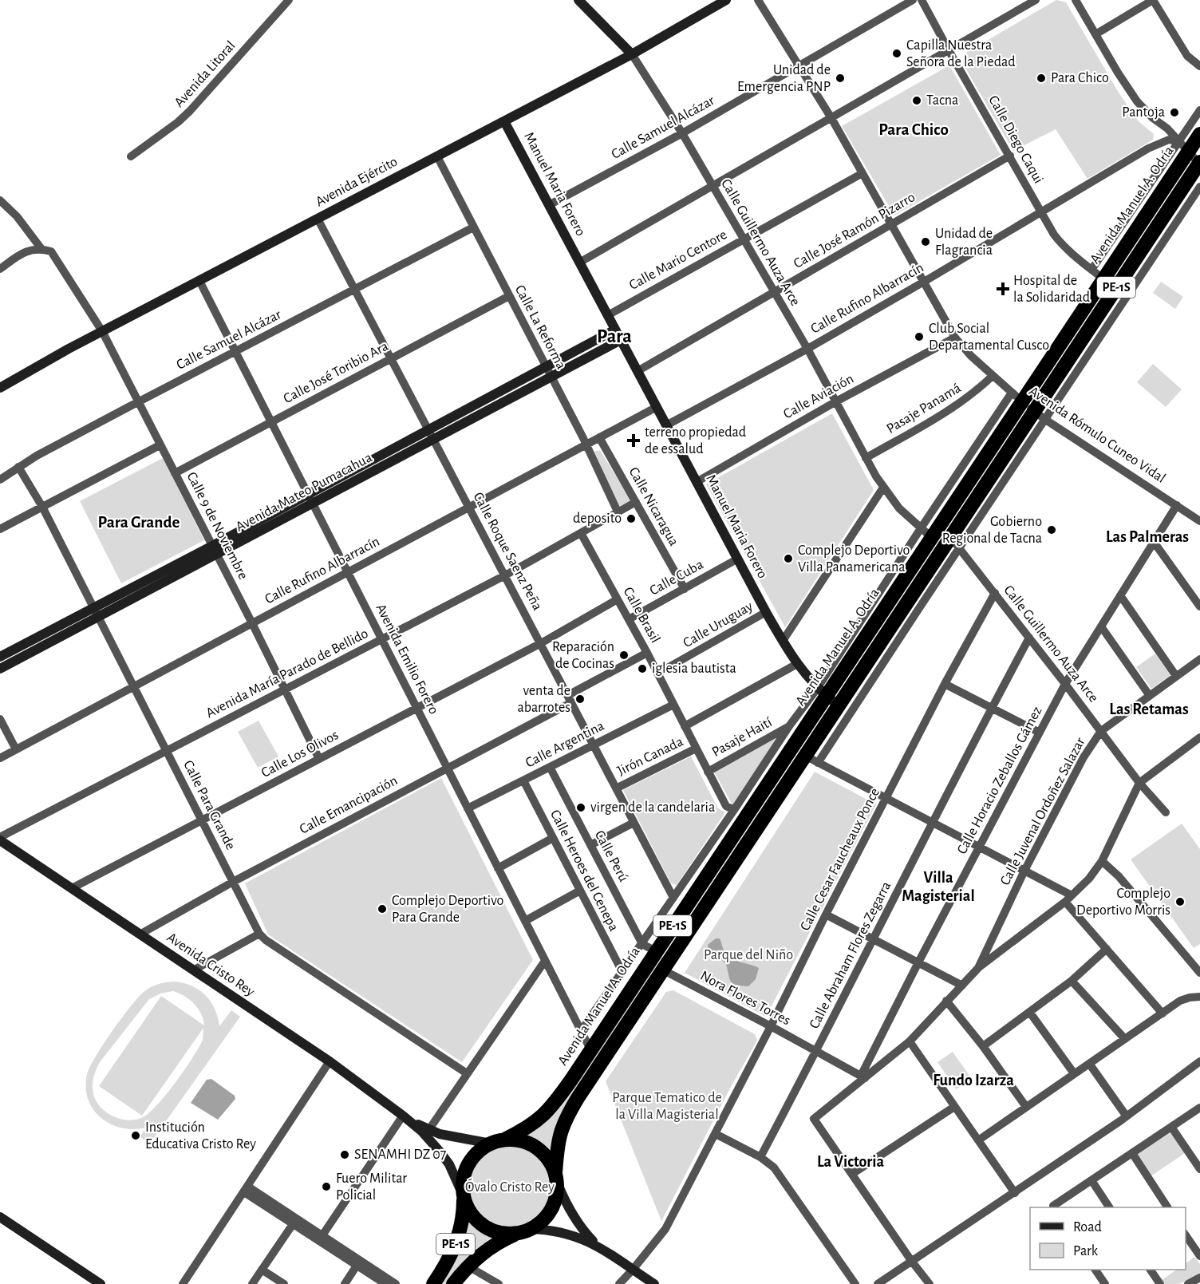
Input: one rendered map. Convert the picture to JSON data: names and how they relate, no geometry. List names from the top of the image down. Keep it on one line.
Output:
{"streets":{"highway":["Avenida Manuel A. Odría","PE-1S"],"street":["Avenida Litoral","Calle Samuel Alcázar","Calle Diego Caqui","Avenida Ejército","Manuel Maria Forero","Calle José Ramón Pizarro","Calle Guillermo Auza Arce","Calle Mario Centore","Calle Rufino Albarracín","Calle La Reforma","Calle José Toribio Ara","Calle Aviación","Pasaje Panamá","Avenida Rómulo Cuneo Vidal","Avenida Mateo Pumacahua","Calle Nicaragua","Calle 9 de Noviembre","Calle Roque Saenz Peña","Calle Cuba","Calle Brasil","Calle Uruguay","Avenida Emilio Forero","Avenida María Parado de Bellido","Pasaje Haití","Calle Argentina","Calle Los Olivos","Jirón Canada","Calle Horacio Zeballos Gámez","Calle Para Grande","Calle Emancipación","Calle Juvenal Ordoñez Salazar","Calle Perú","Calle Cesar Faucheaux Ponce","Calle Heroes del Cenepa","Calle Abraham Flores Zegarra","Avenida Cristo Rey","Nora Flores Torres"]},"crossings":[["Calle Samuel Alcázar","Manuel Maria Forero"],["Calle Samuel Alcázar","Calle Guillermo Auza Arce"],["Calle Samuel Alcázar","Calle La Reforma"],["Calle Samuel Alcázar","Avenida Rómulo Cuneo Vidal"],["Calle Samuel Alcázar","Calle 9 de Noviembre"],["Calle Samuel Alcázar","Calle Roque Saenz Peña"],["Calle Samuel Alcázar","Avenida Emilio Forero"],["Calle Samuel Alcázar","Calle Para Grande"],["Calle Diego Caqui","Avenida Manuel A. Odría"],["Calle Diego Caqui","Calle José Ramón Pizarro"],["Calle Diego Caqui","Calle Rufino Albarracín"],["Avenida Ejército","Manuel Maria Forero"],["Avenida Ejército","Calle Guillermo Auza Arce"],["Avenida Ejército","Calle La Reforma"],["Avenida Ejército","Calle 9 de Noviembre"],["Avenida Ejército","Calle Roque Saenz Peña"],["Avenida Ejército","Avenida Emilio Forero"],["Manuel Maria Forero","Avenida Manuel A. Odría"],["Manuel Maria Forero","Calle José Ramón Pizarro"],["Manuel Maria Forero","Calle Mario Centore"],["Manuel Maria Forero","PE-1S"],["Manuel Maria Forero","Calle Rufino Albarracín"],["Manuel Maria Forero","Calle Aviación"],["Manuel Maria Forero","Avenida Mateo Pumacahua"],["Manuel Maria Forero","Calle Cuba"],["Manuel Maria Forero","Calle Uruguay"],["Avenida Manuel A. Odría","Calle Guillermo Auza Arce"],["Avenida Manuel A. Odría","PE-1S"],["Avenida Manuel A. Odría","Calle Rufino Albarracín"],["Avenida Manuel A. Odría","Avenida Rómulo Cuneo Vidal"],["Avenida Manuel A. Odría","Calle Roque Saenz Peña"],["Avenida Manuel A. Odría","Calle Brasil"],["Avenida Manuel A. Odría","Avenida Emilio Forero"],["Avenida Manuel A. Odría","Pasaje Haití"],["Avenida Manuel A. Odría","Calle Perú"],["Avenida Manuel A. Odría","Calle Heroes del Cenepa"],["Avenida Manuel A. Odría","Avenida Cristo Rey"],["Calle José Ramón Pizarro","Calle Guillermo Auza Arce"],["Calle José Ramón Pizarro","Avenida Rómulo Cuneo Vidal"],["Calle Guillermo Auza Arce","Calle Mario Centore"],["Calle Guillermo Auza Arce","PE-1S"],["Calle Guillermo Auza Arce","Calle Rufino Albarracín"],["Calle Guillermo Auza Arce","Calle Aviación"],["Calle Guillermo Auza Arce","Pasaje Panamá"],["Calle Guillermo Auza Arce","Calle Horacio Zeballos Gámez"],["Calle Guillermo Auza Arce","Calle Juvenal Ordoñez Salazar"],["Calle Guillermo Auza Arce","Calle Cesar Faucheaux Ponce"],["Calle Guillermo Auza Arce","Calle Abraham Flores Zegarra"],["Calle Mario Centore","Avenida Rómulo Cuneo Vidal"],["PE-1S","Avenida Rómulo Cuneo Vidal"],["PE-1S","Avenida Cristo Rey"],["PE-1S","Nora Flores Torres"],["Calle Rufino Albarracín","Calle La Reforma"],["Calle Rufino Albarracín","Avenida Rómulo Cuneo Vidal"],["Calle Rufino Albarracín","Calle Nicaragua"],["Calle Rufino Albarracín","Calle 9 de Noviembre"],["Calle Rufino Albarracín","Calle Roque Saenz Peña"],["Calle Rufino Albarracín","Avenida Emilio Forero"],["Calle Rufino Albarracín","Calle Para Grande"],["Calle La Reforma","Calle José Toribio Ara"],["Calle La Reforma","Avenida Mateo Pumacahua"],["Calle La Reforma","Avenida María Parado de Bellido"],["Calle José Toribio Ara","Calle 9 de Noviembre"],["Calle José Toribio Ara","Calle Roque Saenz Peña"],["Calle José Toribio Ara","Avenida Emilio Forero"],["Calle Aviación","Avenida Rómulo Cuneo Vidal"],["Pasaje Panamá","Avenida Rómulo Cuneo Vidal"],["Avenida Rómulo Cuneo Vidal","Calle Horacio Zeballos Gámez"],["Avenida Mateo Pumacahua","Calle 9 de Noviembre"],["Avenida Mateo Pumacahua","Calle Roque Saenz Peña"],["Avenida Mateo Pumacahua","Avenida Emilio Forero"],["Avenida Mateo Pumacahua","Calle Para Grande"],["Calle Nicaragua","Calle Cuba"],["Calle Nicaragua","Avenida María Parado de Bellido"],["Calle 9 de Noviembre","Avenida María Parado de Bellido"],["Calle 9 de Noviembre","Calle Los Olivos"],["Calle Roque Saenz Peña","Avenida María Parado de Bellido"],["Calle Roque Saenz Peña","Calle Argentina"],["Calle Roque Saenz Peña","Calle Los Olivos"],["Calle Roque Saenz Peña","Jirón Canada"],["Calle Roque Saenz Peña","Calle Emancipación"],["Calle Cuba","Calle Brasil"],["Calle Brasil","Calle Uruguay"],["Calle Brasil","Avenida María Parado de Bellido"],["Calle Brasil","Pasaje Haití"],["Calle Brasil","Calle Argentina"],["Calle Brasil","Calle Los Olivos"],["Calle Brasil","Jirón Canada"],["Calle Brasil","Calle Emancipación"],["Avenida Emilio Forero","Avenida María Parado de Bellido"],["Avenida Emilio Forero","Calle Argentina"],["Avenida Emilio Forero","Calle Los Olivos"],["Avenida Emilio Forero","Calle Emancipación"],["Avenida María Parado de Bellido","Calle Para Grande"],["Avenida María Parado de Bellido","Avenida Cristo Rey"],["Calle Argentina","Calle Perú"],["Calle Argentina","Calle Heroes del Cenepa"],["Calle Los Olivos","Calle Para Grande"],["Calle Los Olivos","Avenida Cristo Rey"],["Calle Horacio Zeballos Gámez","Calle Juvenal Ordoñez Salazar"],["Calle Horacio Zeballos Gámez","Nora Flores Torres"],["Calle Para Grande","Calle Emancipación"],["Calle Emancipación","Avenida Cristo Rey"],["Calle Juvenal Ordoñez Salazar","Nora Flores Torres"],["Calle Cesar Faucheaux Ponce","Nora Flores Torres"],["Calle Abraham Flores Zegarra","Nora Flores Torres"]],"districts":["Para Chico","Para","Para Grande","Las Palmeras","Las Retamas","Villa Magisterial","Fundo Izarza","La Victoria"],"parks":["Parque del Niño","Parque Tematico de la Villa Magisterial","Óvalo Cristo Rey"],"places":{"other":["Capilla Nuestra Señora de la Piedad","Unidad de Emergencia PNP","Para Chico","Tacna","Pantoja","Unidad de Flagrancia","Club Social Departamental Cusco","deposito","Gobierno Regional de Tacna","Complejo Deportivo Villa Panamericana","Reparación de Cocinas","iglesia bautista","venta de abarrotes","virgen de la candelaria","Complejo Deportivo Morris","Complejo Deportivo Para Grande","Institución Educativa Cristo Rey","SENAMHI DZ 07","Fuero Militar Policial"],"health":["Hospital de la Solidaridad","terreno propiedad de essalud"]},"legend":["Road","Park"]}
